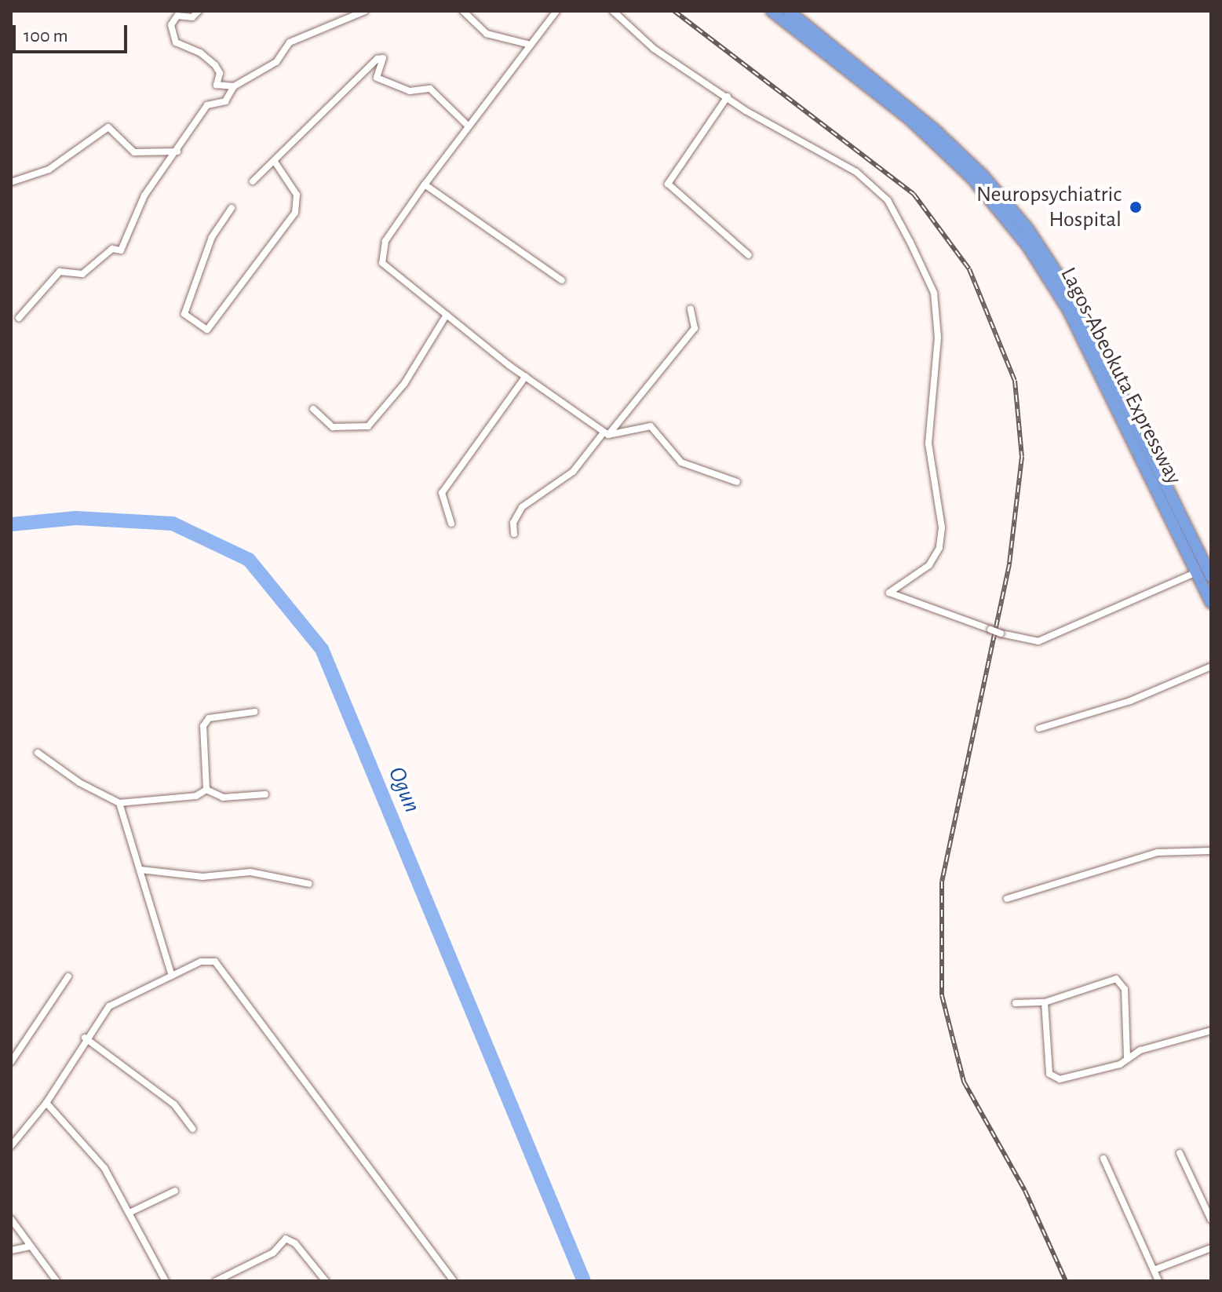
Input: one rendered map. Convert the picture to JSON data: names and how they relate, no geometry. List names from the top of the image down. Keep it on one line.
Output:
{"streets":{"highway":["Lagos-Abeokuta Expressway"]},"water":["Ogun"],"places":["Neuropsychiatric Hospital"],"scale_bar":"100 m"}
